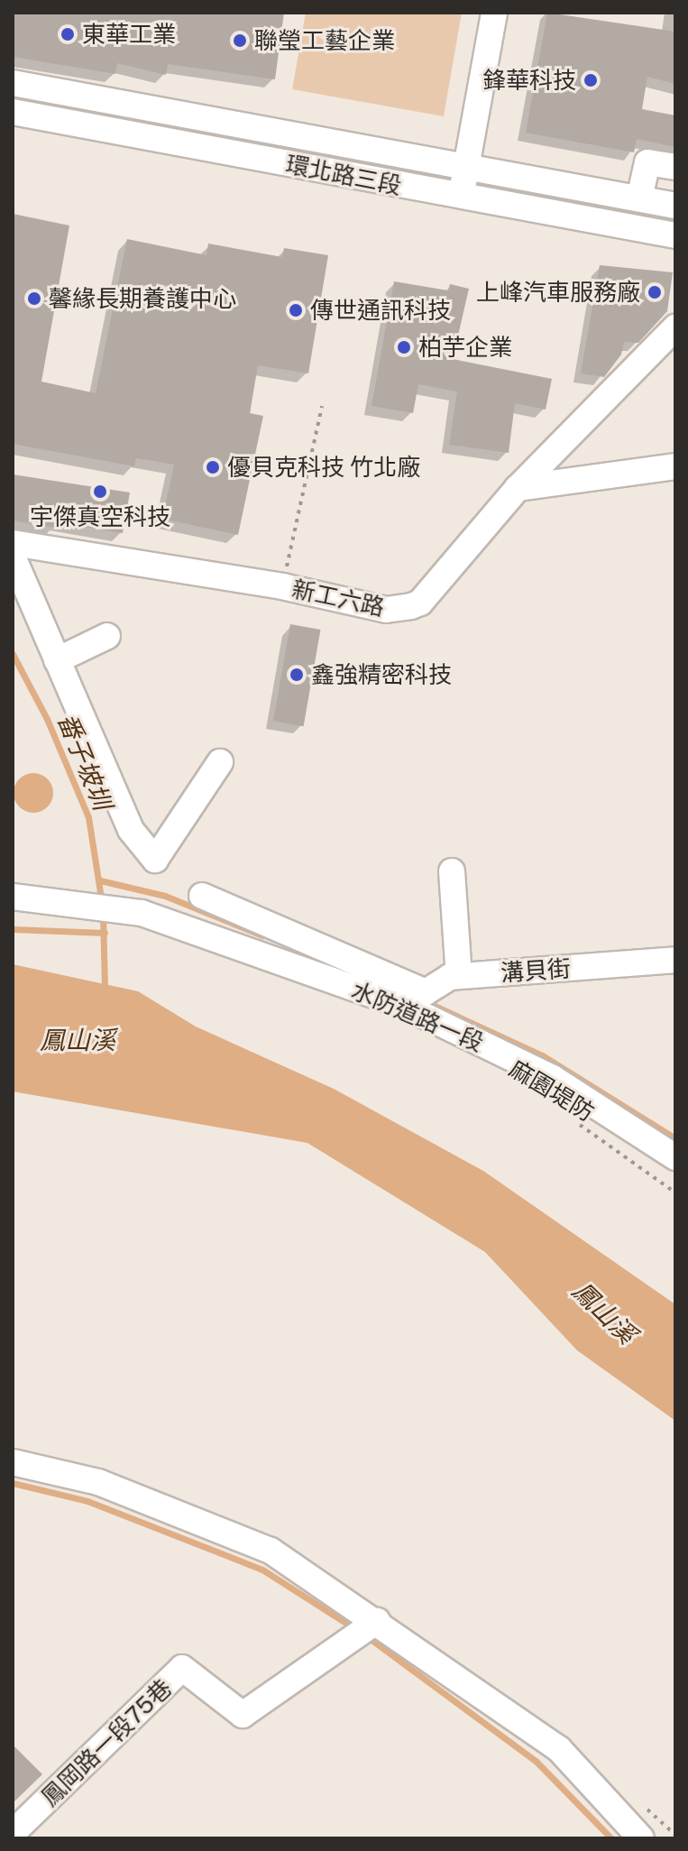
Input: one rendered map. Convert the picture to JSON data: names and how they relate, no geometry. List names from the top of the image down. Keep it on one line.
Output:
{"streets":{"street":["環北路三段","新工六路","溝貝街","水防道路一段","鳳岡路一段75巷"],"path":["麻園堤防"]},"crossings":[["溝貝街","水防道路一段"]],"water":["番子坡圳","鳳山溪"],"places":["東華工業","聯瑩工藝企業","鋒華科技","上峰汽車服務廠","馨緣長期養護中心","傳世通訊科技","柏芋企業","優貝克科技 竹北廠","宇傑真空科技","鑫強精密科技"]}
